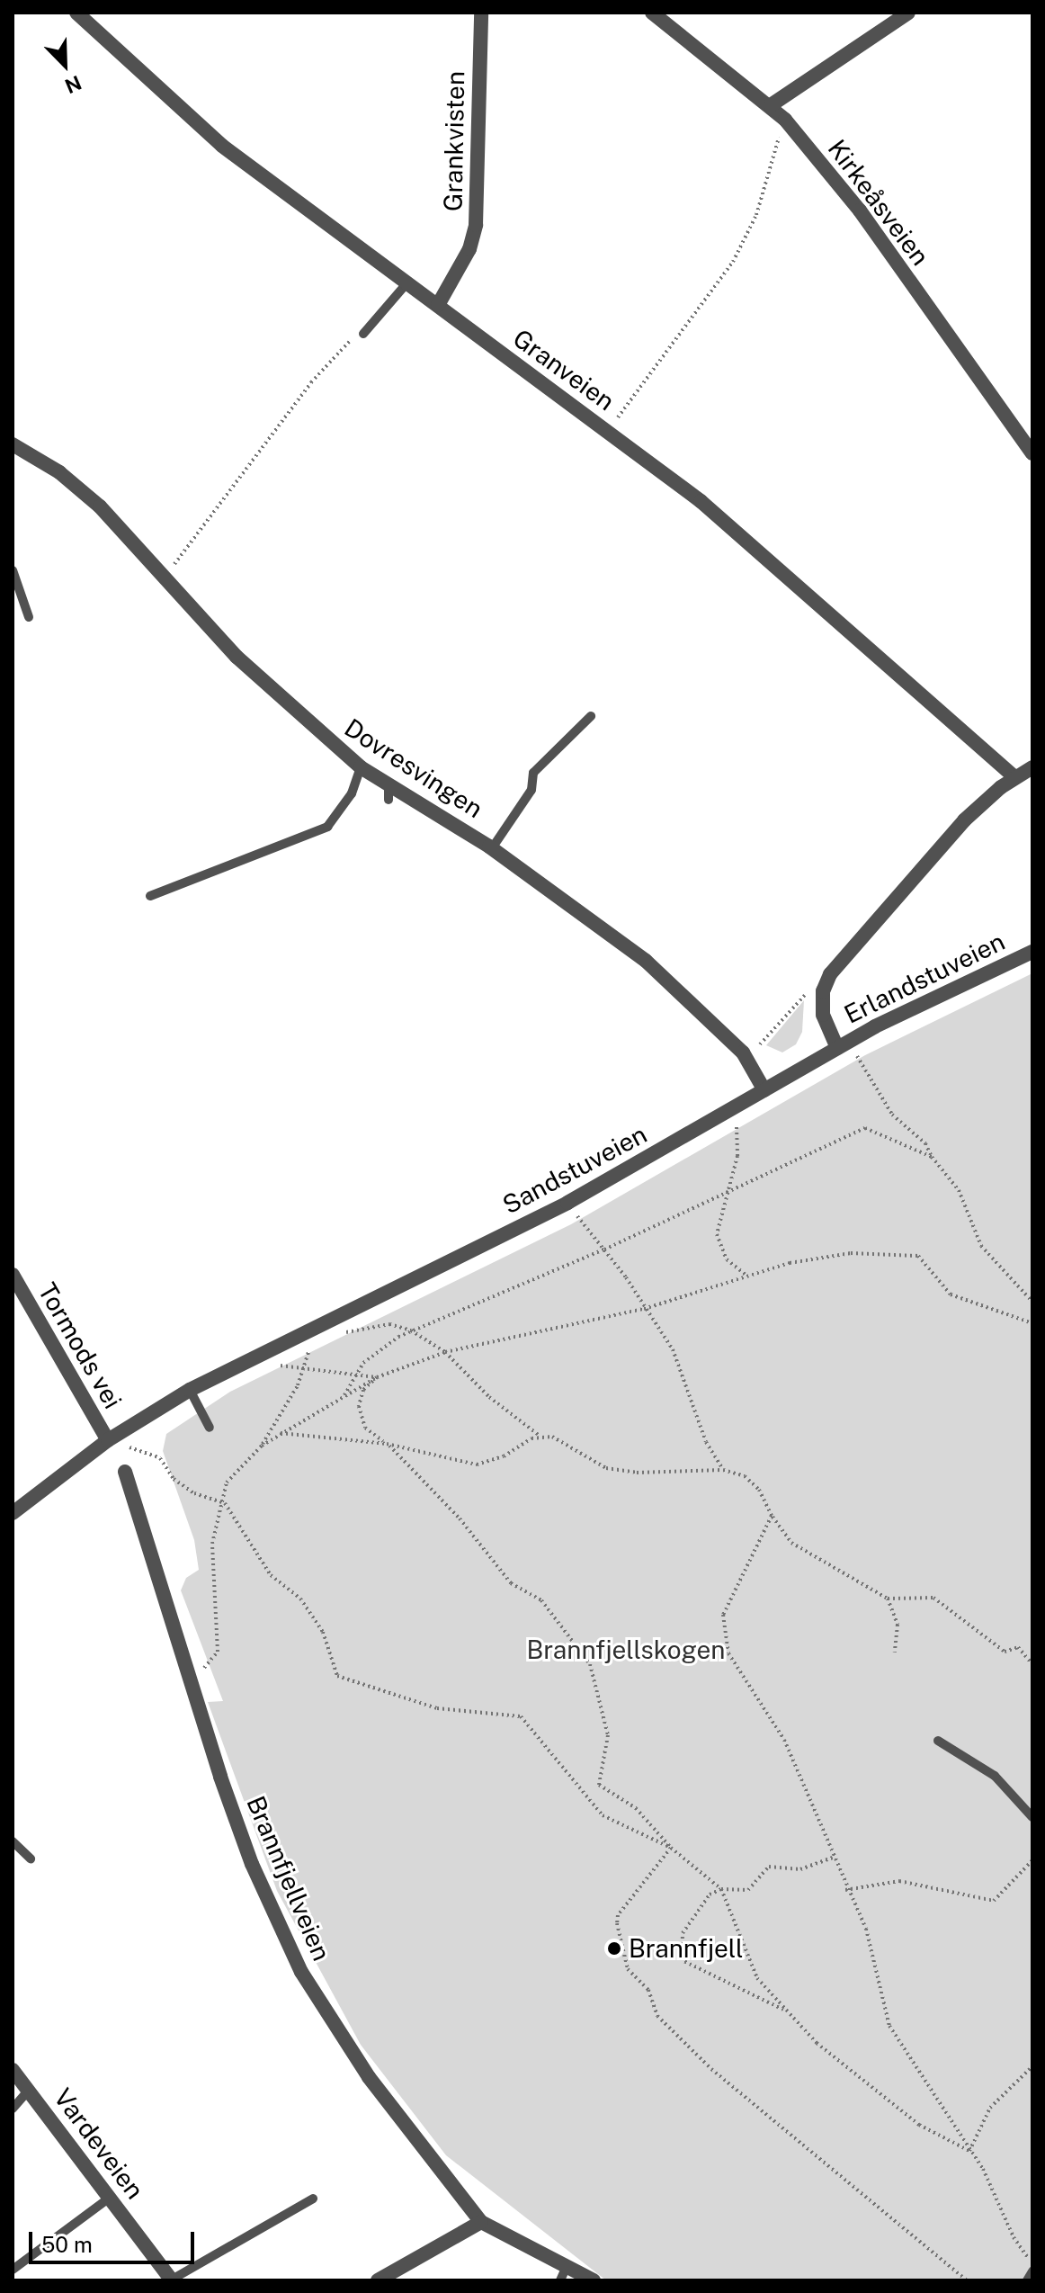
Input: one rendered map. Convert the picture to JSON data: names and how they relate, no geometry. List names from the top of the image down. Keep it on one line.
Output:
{"streets":{"street":["Grankvisten","Kirkeåsveien","Granveien","Dovresvingen","Erlandstuveien","Sandstuveien","Tormods vei","Brannfjellveien","Vardeveien"]},"crossings":[["Grankvisten","Granveien"],["Dovresvingen","Sandstuveien"],["Erlandstuveien","Sandstuveien"],["Sandstuveien","Tormods vei"]],"parks":["Brannfjellskogen"],"places":["Brannfjell"],"scale_bar":"50 m","north":"bottom right"}
